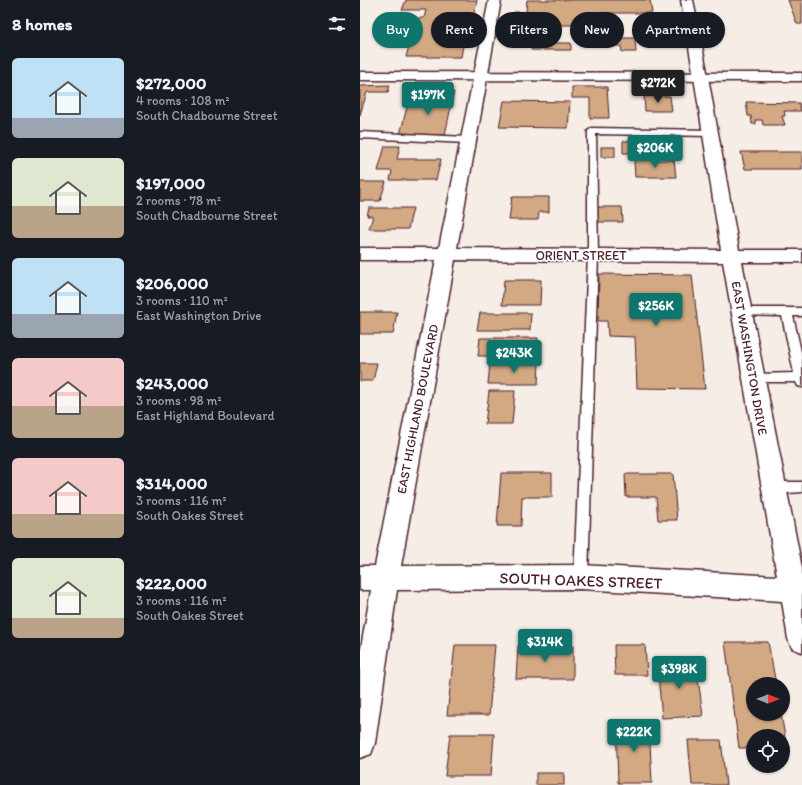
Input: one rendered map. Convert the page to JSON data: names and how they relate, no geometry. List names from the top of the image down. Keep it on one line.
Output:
{"streets":{"street":["ORIENT STREET","EAST WASHINGTON DRIVE","EAST HIGHLAND BOULEVARD","SOUTH OAKES STREET"]},"crossings":[["ORIENT STREET","EAST WASHINGTON DRIVE"],["ORIENT STREET","EAST HIGHLAND BOULEVARD"],["EAST WASHINGTON DRIVE","SOUTH OAKES STREET"],["EAST HIGHLAND BOULEVARD","SOUTH OAKES STREET"]],"north":"right","page":{"heading":"8 homes","chip":["Buy","Rent","Filters","New","Apartment"],"list":[{"name":"$272,000","note":"4 rooms · 108 m² · South Chadbourne Street"},{"name":"$197,000","note":"2 rooms · 78 m² · South Chadbourne Street"},{"name":"$206,000","note":"3 rooms · 110 m² · East Washington Drive"},{"name":"$243,000","note":"3 rooms · 98 m² · East Highland Boulevard"},{"name":"$314,000","note":"3 rooms · 116 m² · South Oakes Street"},{"name":"$222,000","note":"3 rooms · 116 m² · South Oakes Street"}],"price":["$272K","$197K","$206K","$256K","$243K","$314K","$398K","$222K"]}}
